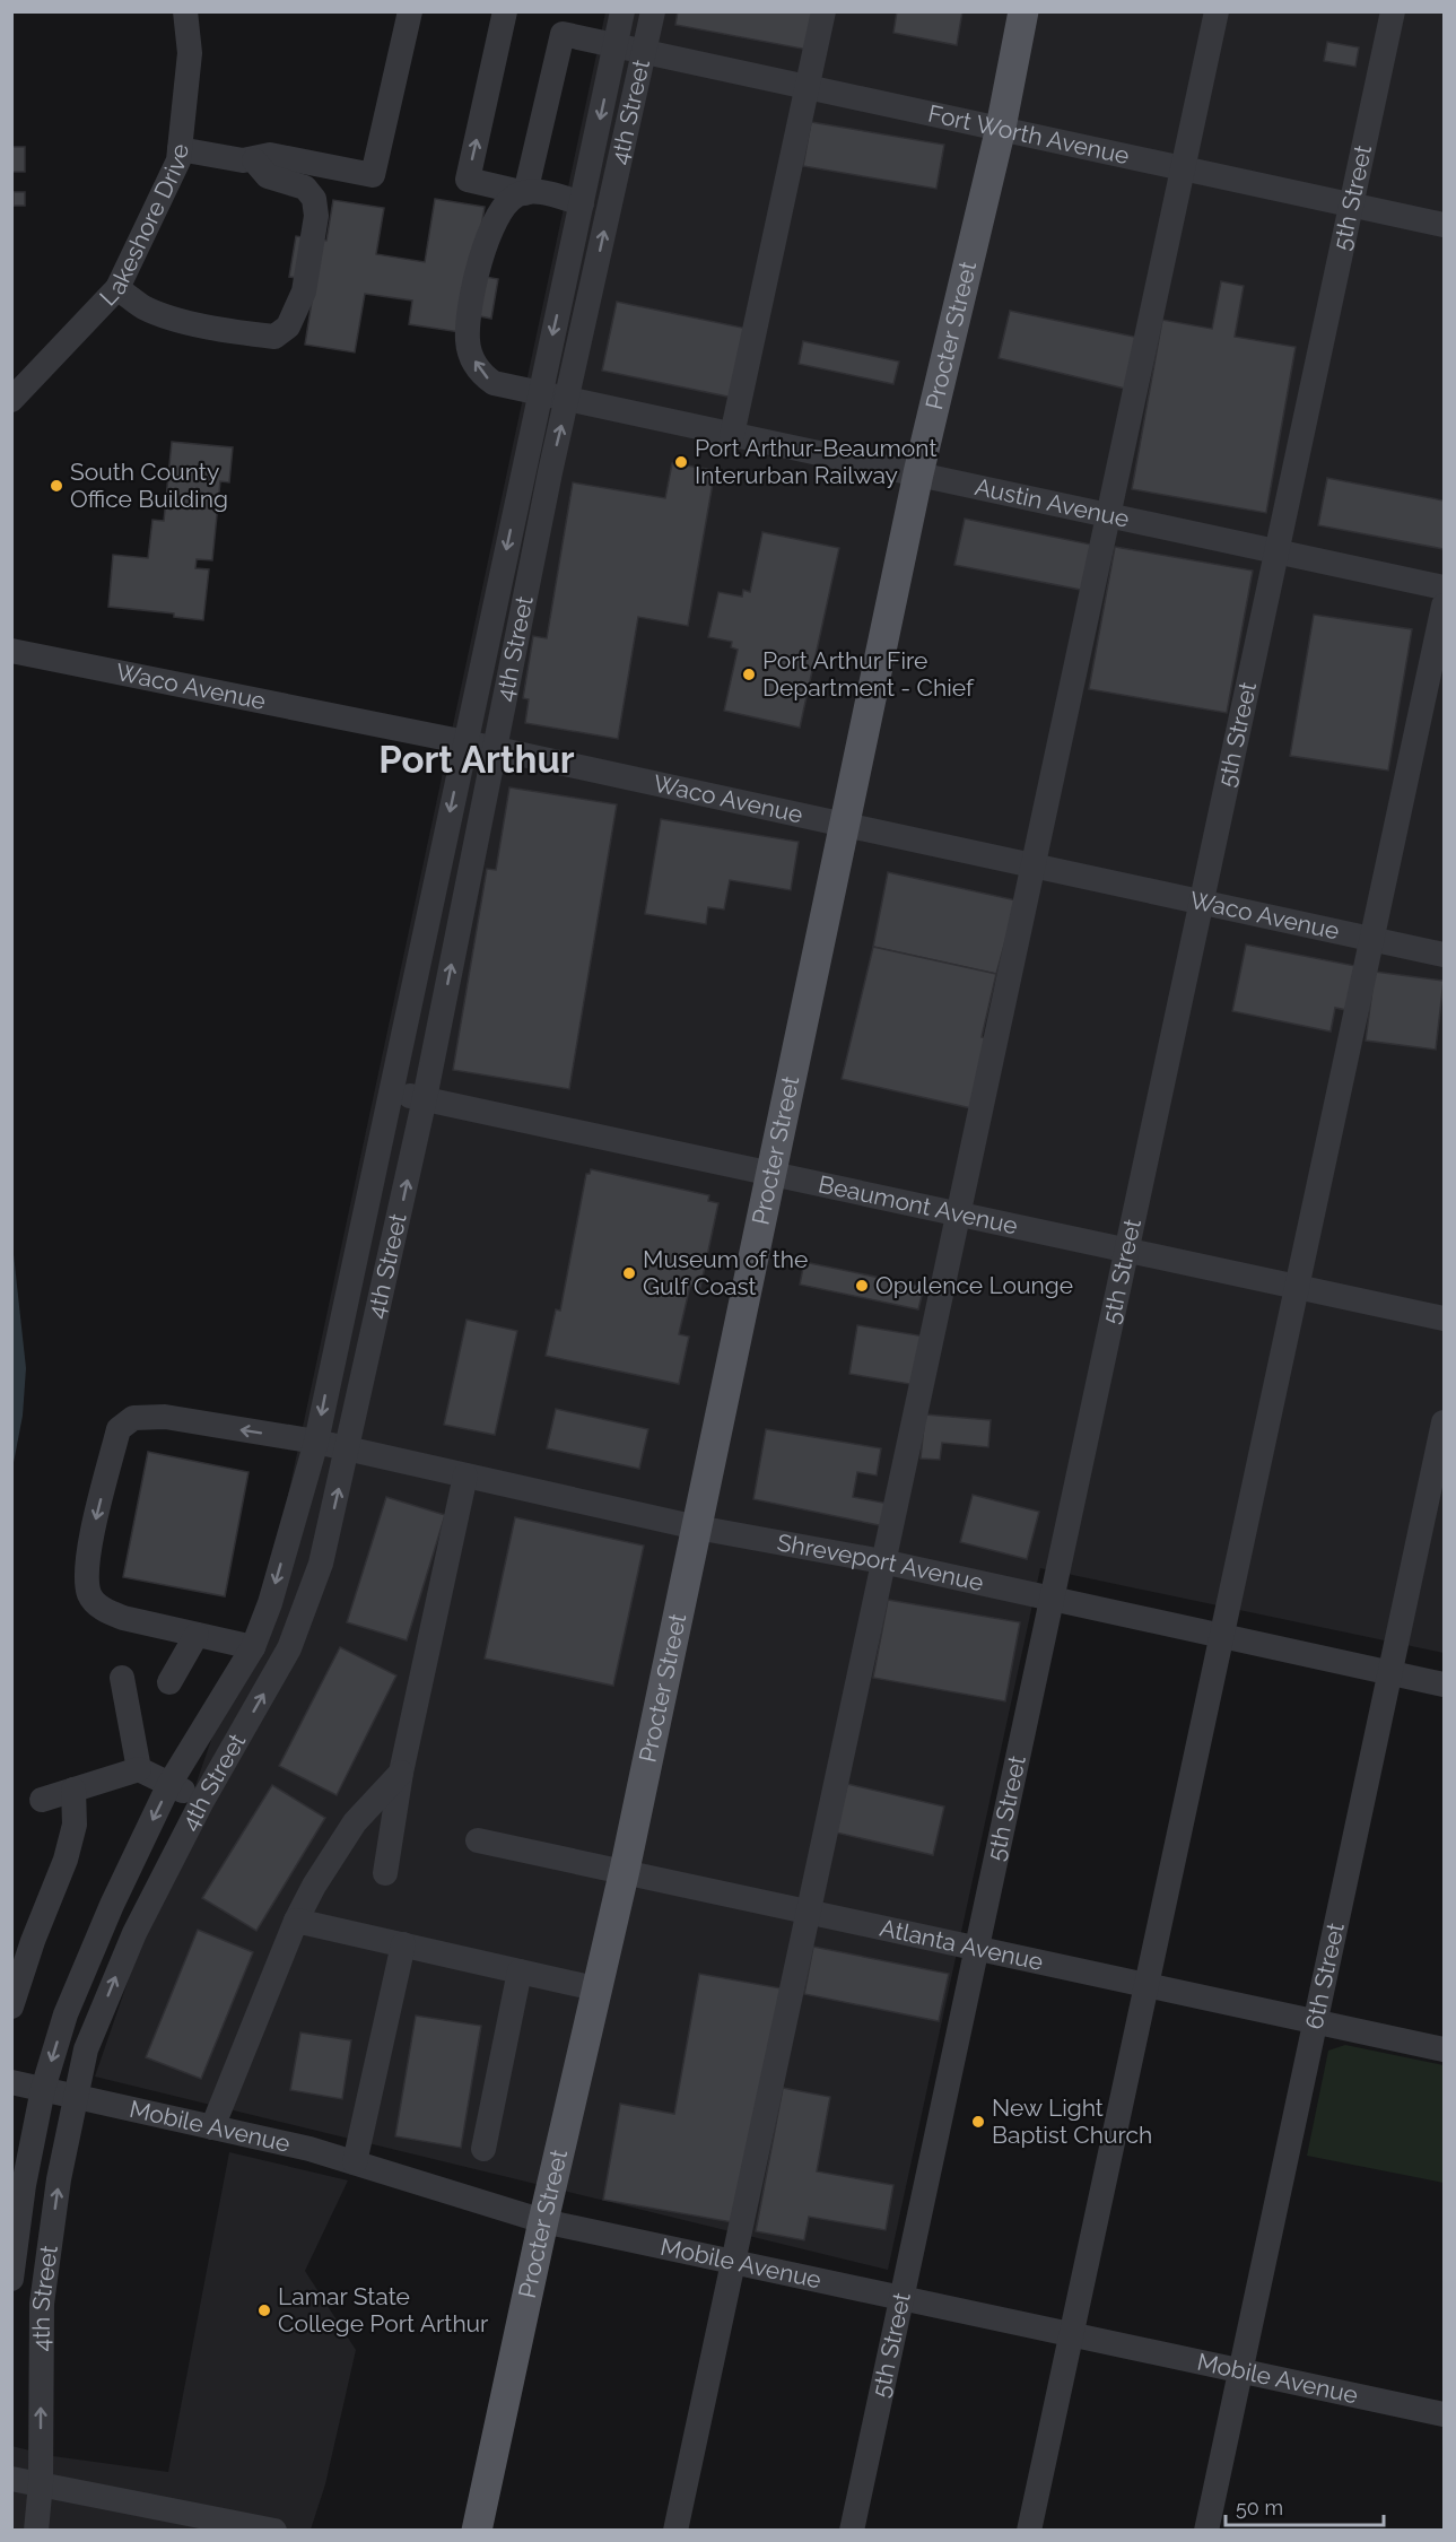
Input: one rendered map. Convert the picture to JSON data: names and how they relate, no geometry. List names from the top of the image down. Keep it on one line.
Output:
{"streets":{"main road":["Procter Street"],"street":["4th Street","Fort Worth Avenue","5th Street","Lakeshore Drive","Austin Avenue","Waco Avenue","Beaumont Avenue","Shreveport Avenue","Atlanta Avenue","6th Street","Mobile Avenue"]},"crossings":[["4th Street","Fort Worth Avenue"],["4th Street","Austin Avenue"],["4th Street","Waco Avenue"],["4th Street","Beaumont Avenue"],["4th Street","Shreveport Avenue"],["4th Street","Mobile Avenue"],["Fort Worth Avenue","5th Street"],["Fort Worth Avenue","Procter Street"],["Fort Worth Avenue","Austin Avenue"],["5th Street","Austin Avenue"],["5th Street","Waco Avenue"],["5th Street","Beaumont Avenue"],["5th Street","Shreveport Avenue"],["5th Street","Atlanta Avenue"],["5th Street","Mobile Avenue"],["Procter Street","Austin Avenue"],["Procter Street","Waco Avenue"],["Procter Street","Beaumont Avenue"],["Procter Street","Shreveport Avenue"],["Procter Street","Atlanta Avenue"],["Procter Street","Mobile Avenue"],["Shreveport Avenue","6th Street"],["Atlanta Avenue","6th Street"],["6th Street","Mobile Avenue"]],"districts":["Port Arthur"],"places":["Port Arthur-Beaumont Interurban Railway","South County Office Building","Port Arthur Fire Department - Chief","Museum of the Gulf Coast","Opulence Lounge","New Light Baptist Church","Lamar State College Port Arthur"],"scale_bar":"50 m"}
